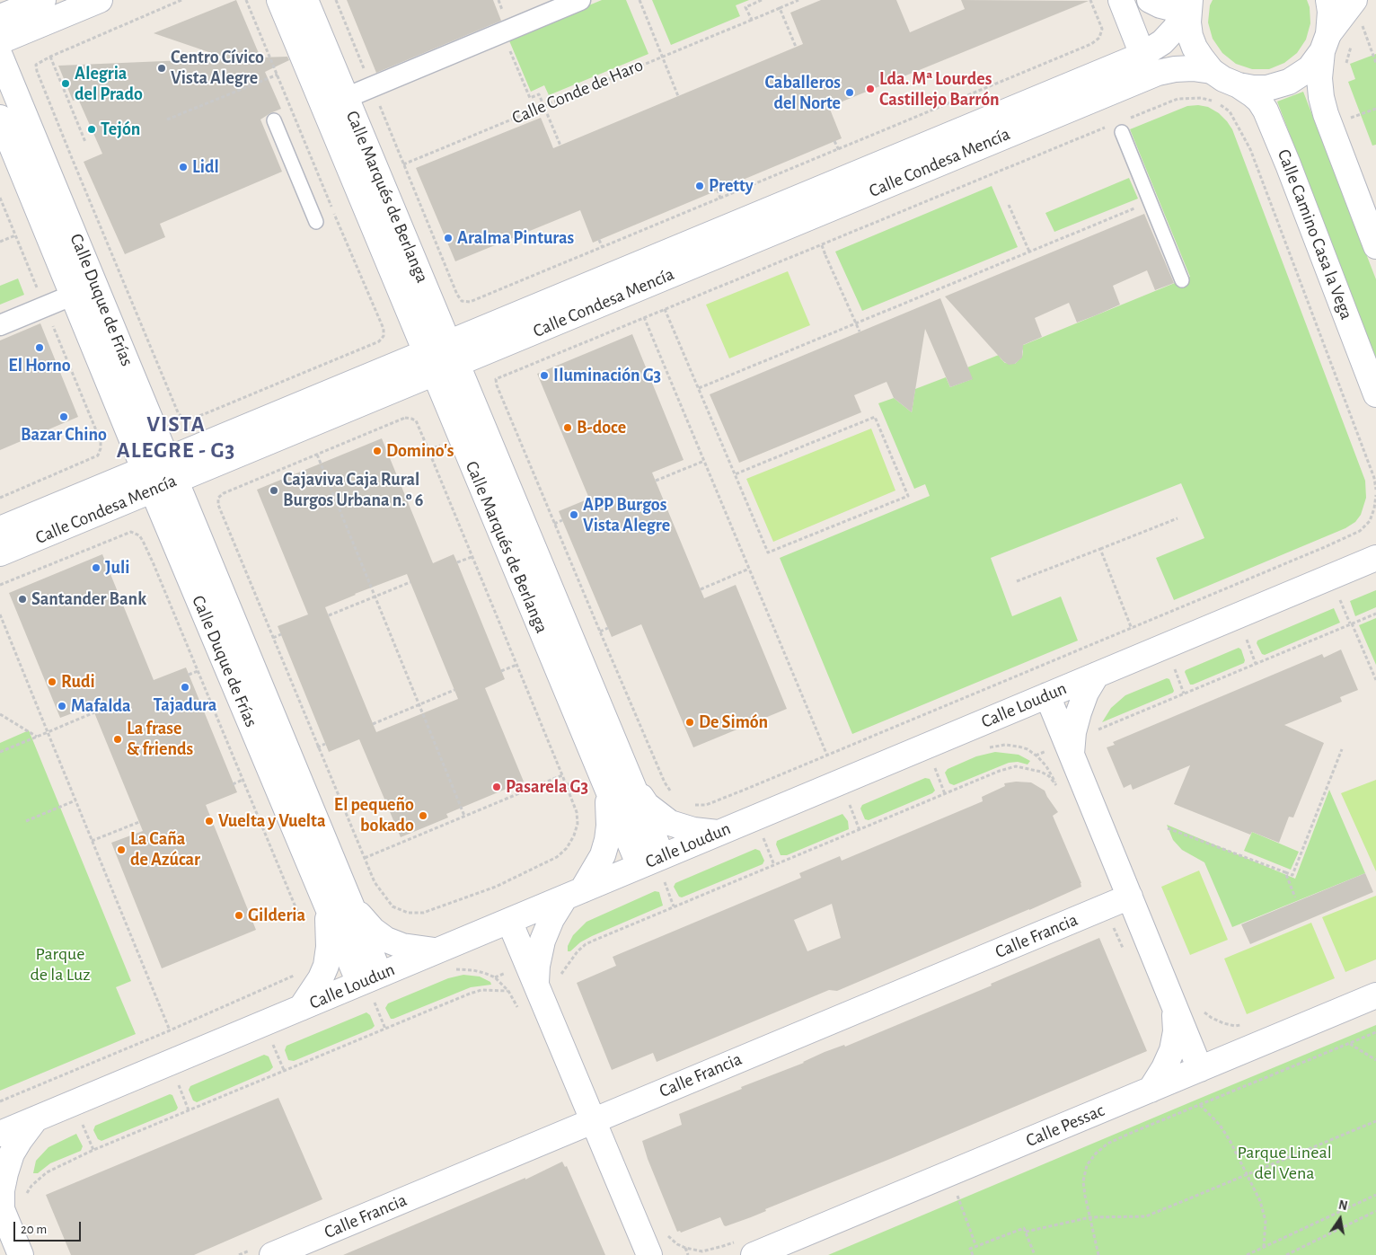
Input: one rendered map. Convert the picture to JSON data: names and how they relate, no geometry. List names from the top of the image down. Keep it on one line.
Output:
{"streets":{"street":["Calle Condesa Mencía","Calle Marqués de Berlanga","Calle Camino Casa la Vega","Calle Duque de Frías","Calle Loudun","Calle Francia","Calle Pessac"],"path":["Calle Conde de Haro"]},"crossings":[["Calle Condesa Mencía","Calle Marqués de Berlanga"],["Calle Condesa Mencía","Calle Duque de Frías"],["Calle Marqués de Berlanga","Calle Loudun"],["Calle Duque de Frías","Calle Loudun"]],"districts":["VISTA ALEGRE - G3"],"parks":["Parque de la Luz","Parque Lineal del Vena"],"places":["Centro Cívico Vista Alegre","Alegria del Prado","Lda. Mª Lourdes Castillejo Barrón","Caballeros del Norte","Tejón","Lidl","Pretty","Aralma Pinturas","El Horno","Iluminación G3","Bazar Chino","B-doce","Domino's","Cajaviva Caja Rural Burgos Urbana n.º 6","APP Burgos Vista Alegre","Juli","Santander Bank","Rudi","Tajadura","Mafalda","De Simón","La frase & friends","Pasarela G3","El pequeño bokado","Vuelta y Vuelta","La Caña de Azúcar","Gilderia"],"scale_bar":"20 m","north":"top"}
